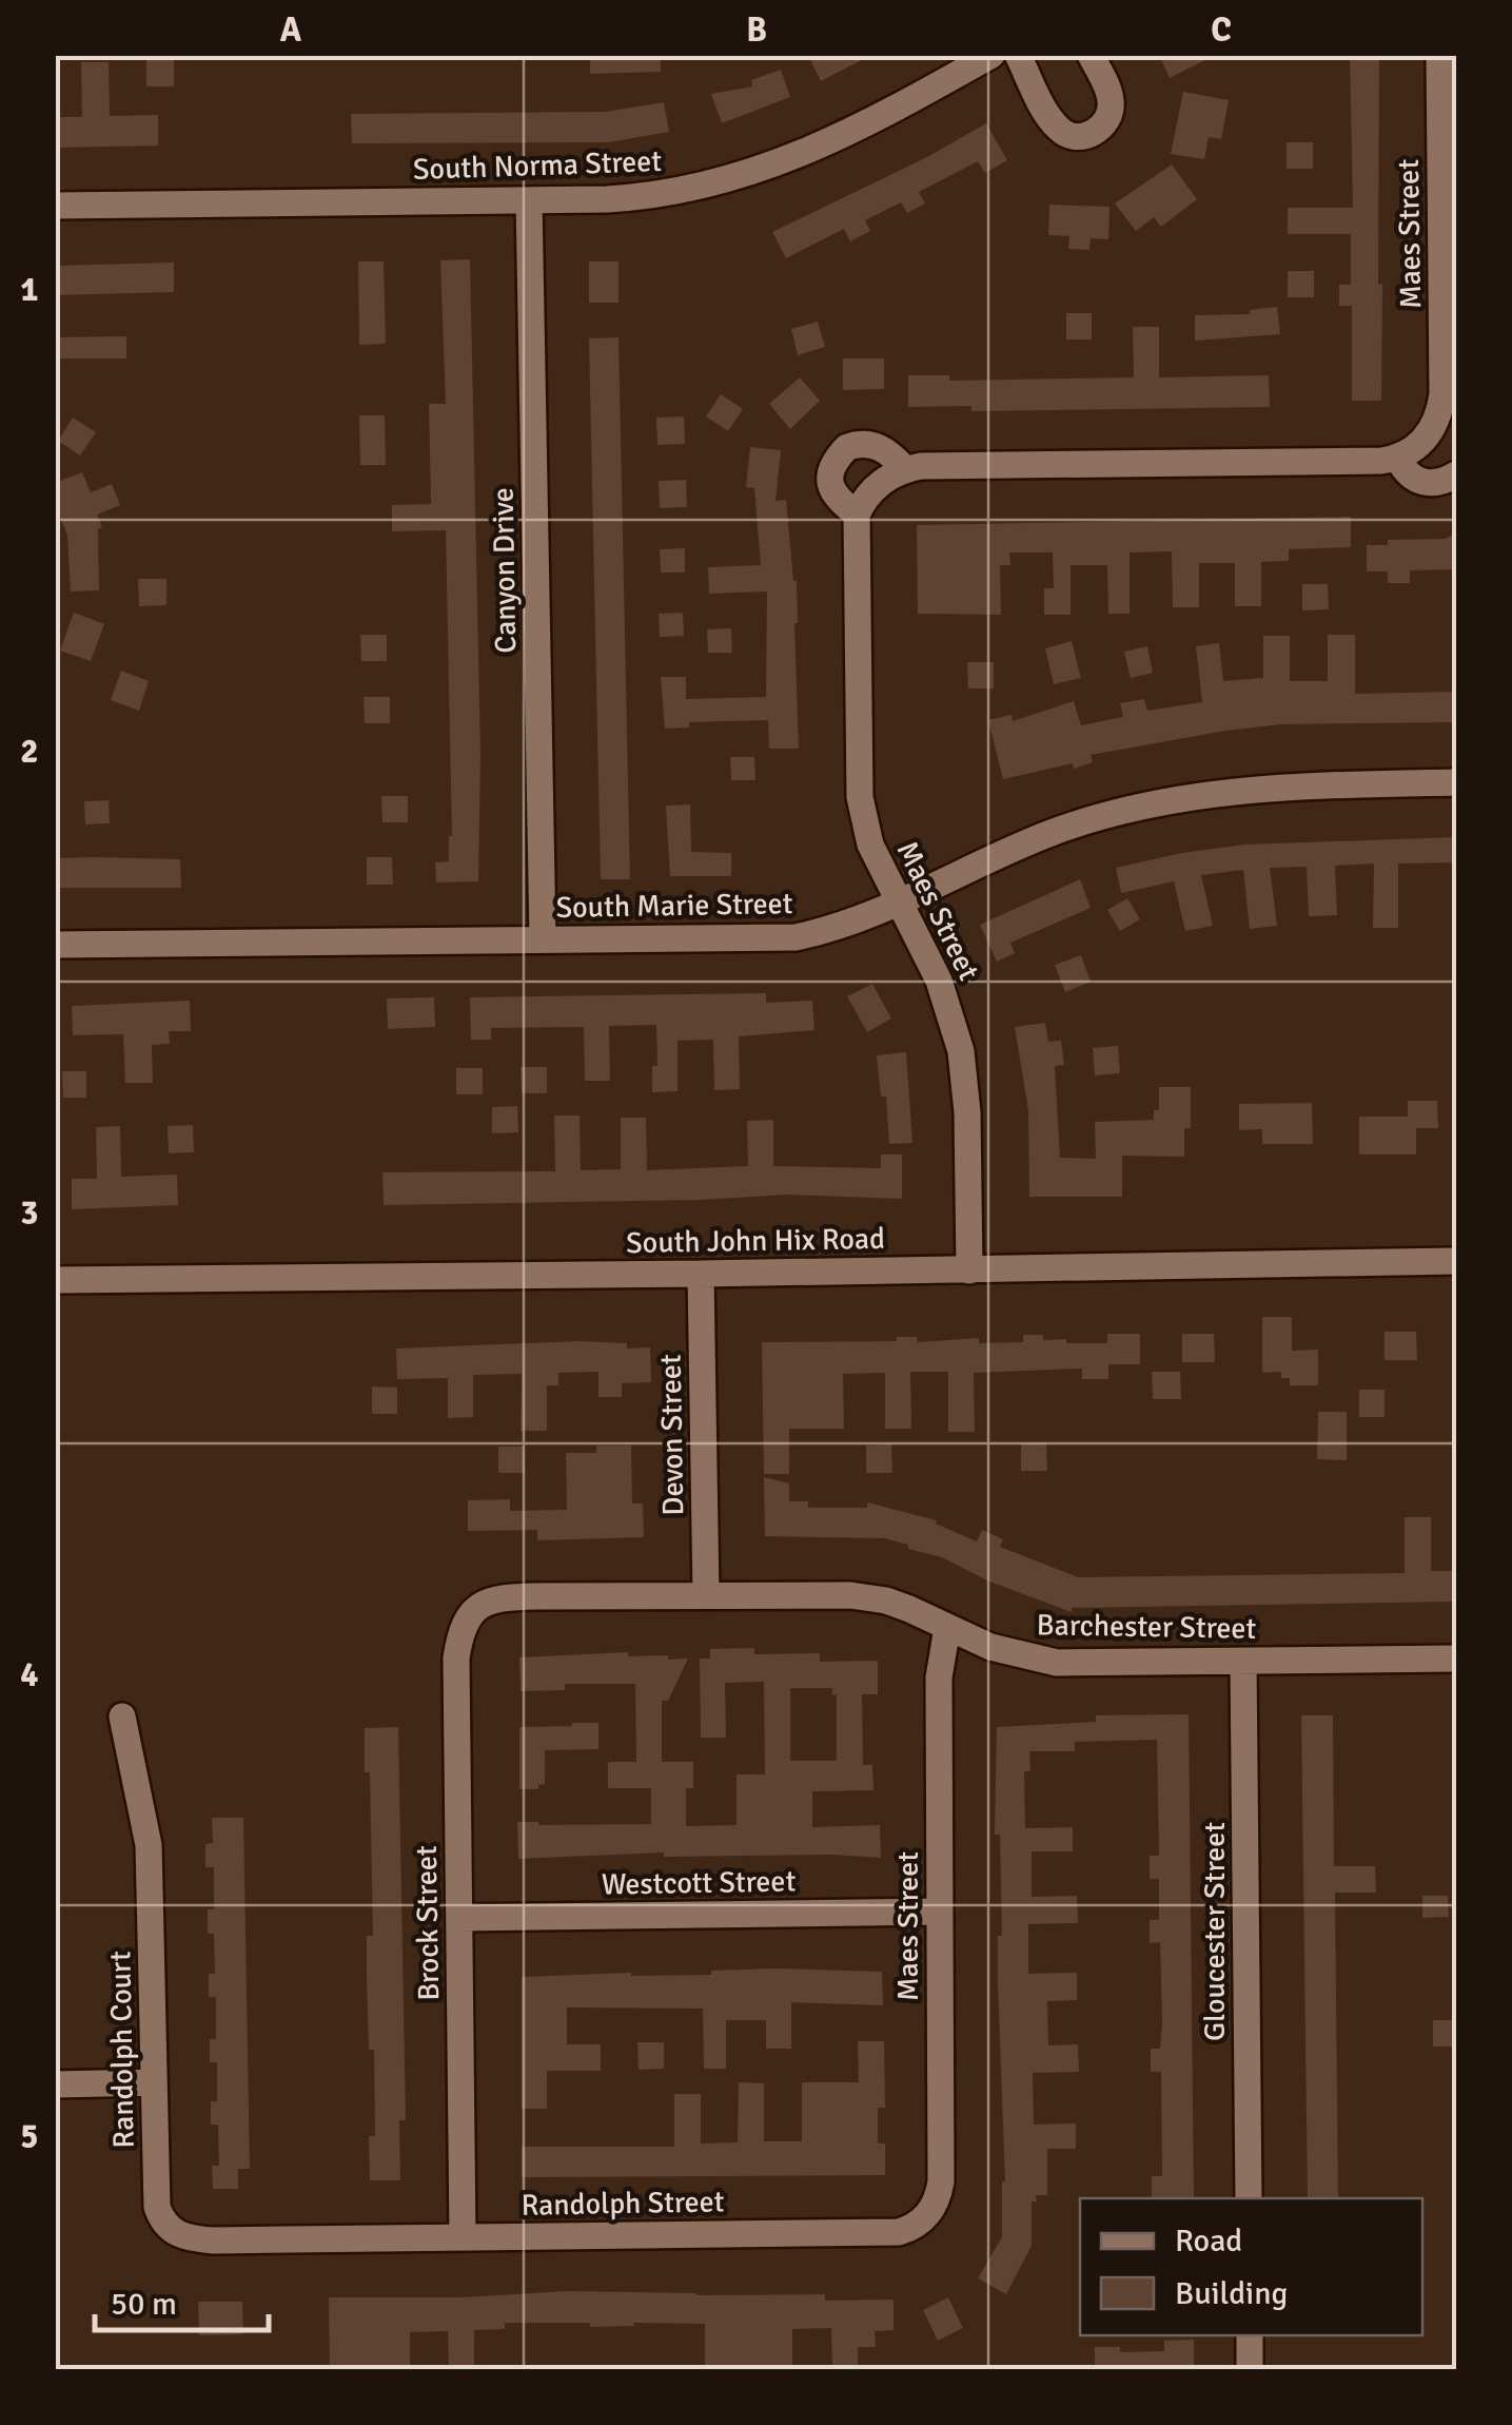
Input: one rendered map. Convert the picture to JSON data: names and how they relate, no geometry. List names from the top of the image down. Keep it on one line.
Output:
{"streets":{"street":["South Norma Street","Maes Street","Canyon Drive","South Marie Street","South John Hix Road","Devon Street","Barchester Street","Westcott Street","Brock Street","Gloucester Street","Randolph Court","Randolph Street"]},"crossings":[["South Norma Street","Canyon Drive"],["Maes Street","South Marie Street"],["Maes Street","South John Hix Road"],["Maes Street","Barchester Street"],["Maes Street","Westcott Street"],["Maes Street","Randolph Street"],["Canyon Drive","South Marie Street"],["South John Hix Road","Devon Street"],["Devon Street","Barchester Street"],["Barchester Street","Brock Street"],["Barchester Street","Gloucester Street"],["Westcott Street","Brock Street"],["Brock Street","Randolph Street"],["Randolph Court","Randolph Street"]],"legend":["Road","Building"],"scale_bar":"50 m","grid":{"columns":["A","B","C"],"rows":["1","2","3","4","5"]}}
